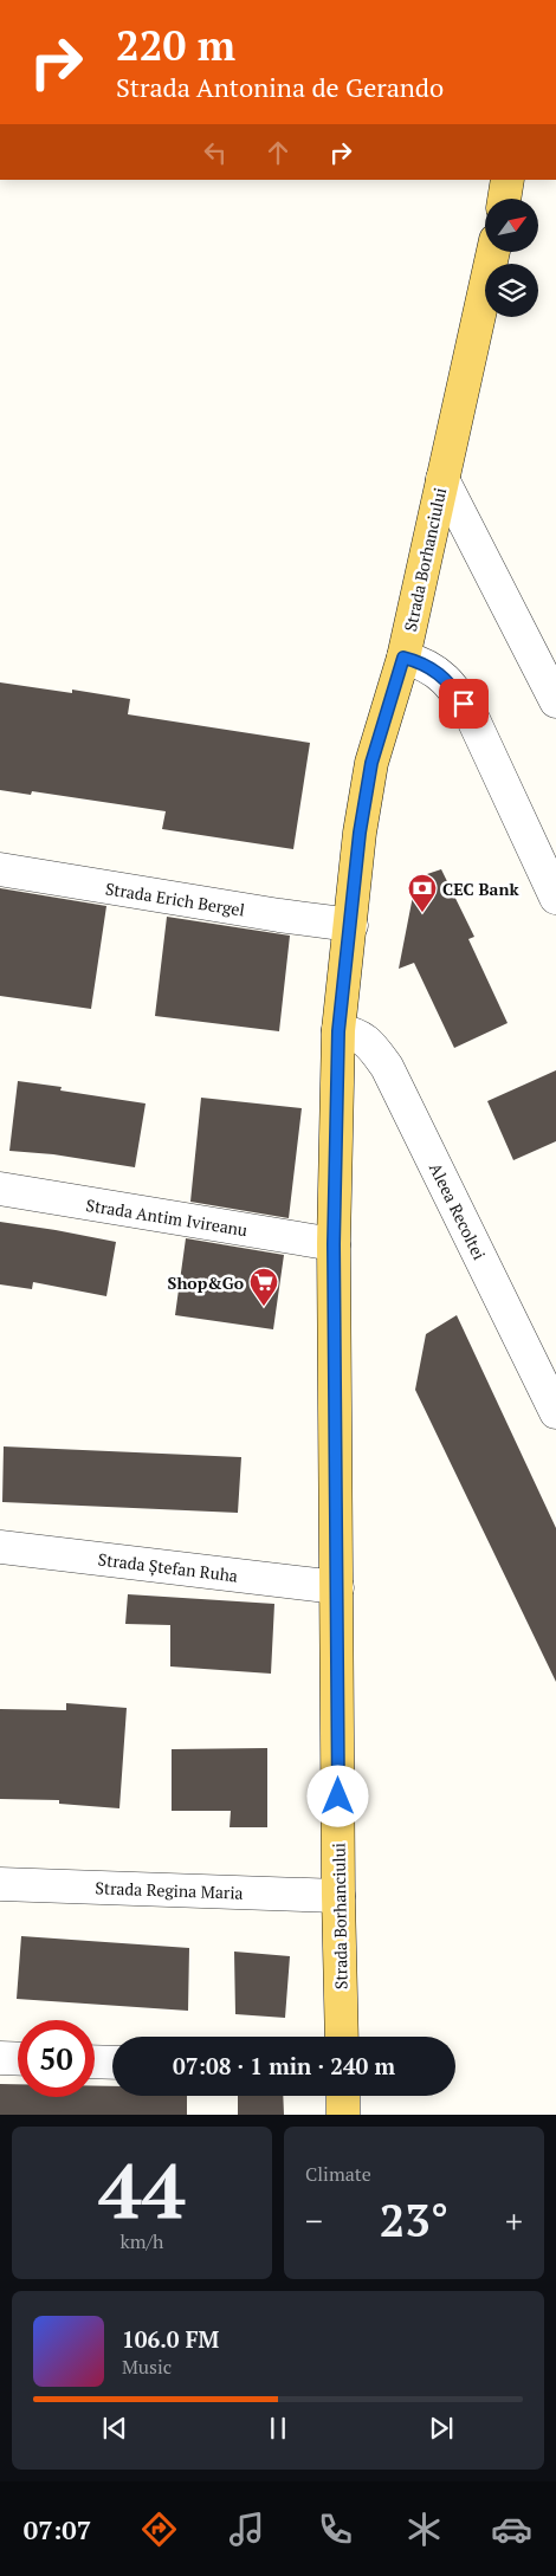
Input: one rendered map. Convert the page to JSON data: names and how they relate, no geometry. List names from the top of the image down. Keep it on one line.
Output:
{"streets":{"main road":["Strada Borhanciului"],"street":["Strada Erich Bergel","Aleea Recoltei","Strada Antim Ivireanu","Strada Ștefan Ruha","Strada Regina Maria"]},"crossings":[["Strada Borhanciului","Strada Erich Bergel"],["Strada Borhanciului","Aleea Recoltei"],["Strada Borhanciului","Strada Antim Ivireanu"],["Strada Borhanciului","Strada Ștefan Ruha"],["Strada Borhanciului","Strada Regina Maria"]],"places":{"bank":["CEC Bank"],"supermarket":["Shop&Go"]},"north":"top right","page":{"turn":["220 m","Strada Antonina de Gerando"],"limit":"50","trip":"07:08 · 1 min · 240 m","tile":[["44","km/h"],"Climate"],"heat":["−","23°","+"],"song":["106.0 FM","Music"],"tabs":"07:07"}}
